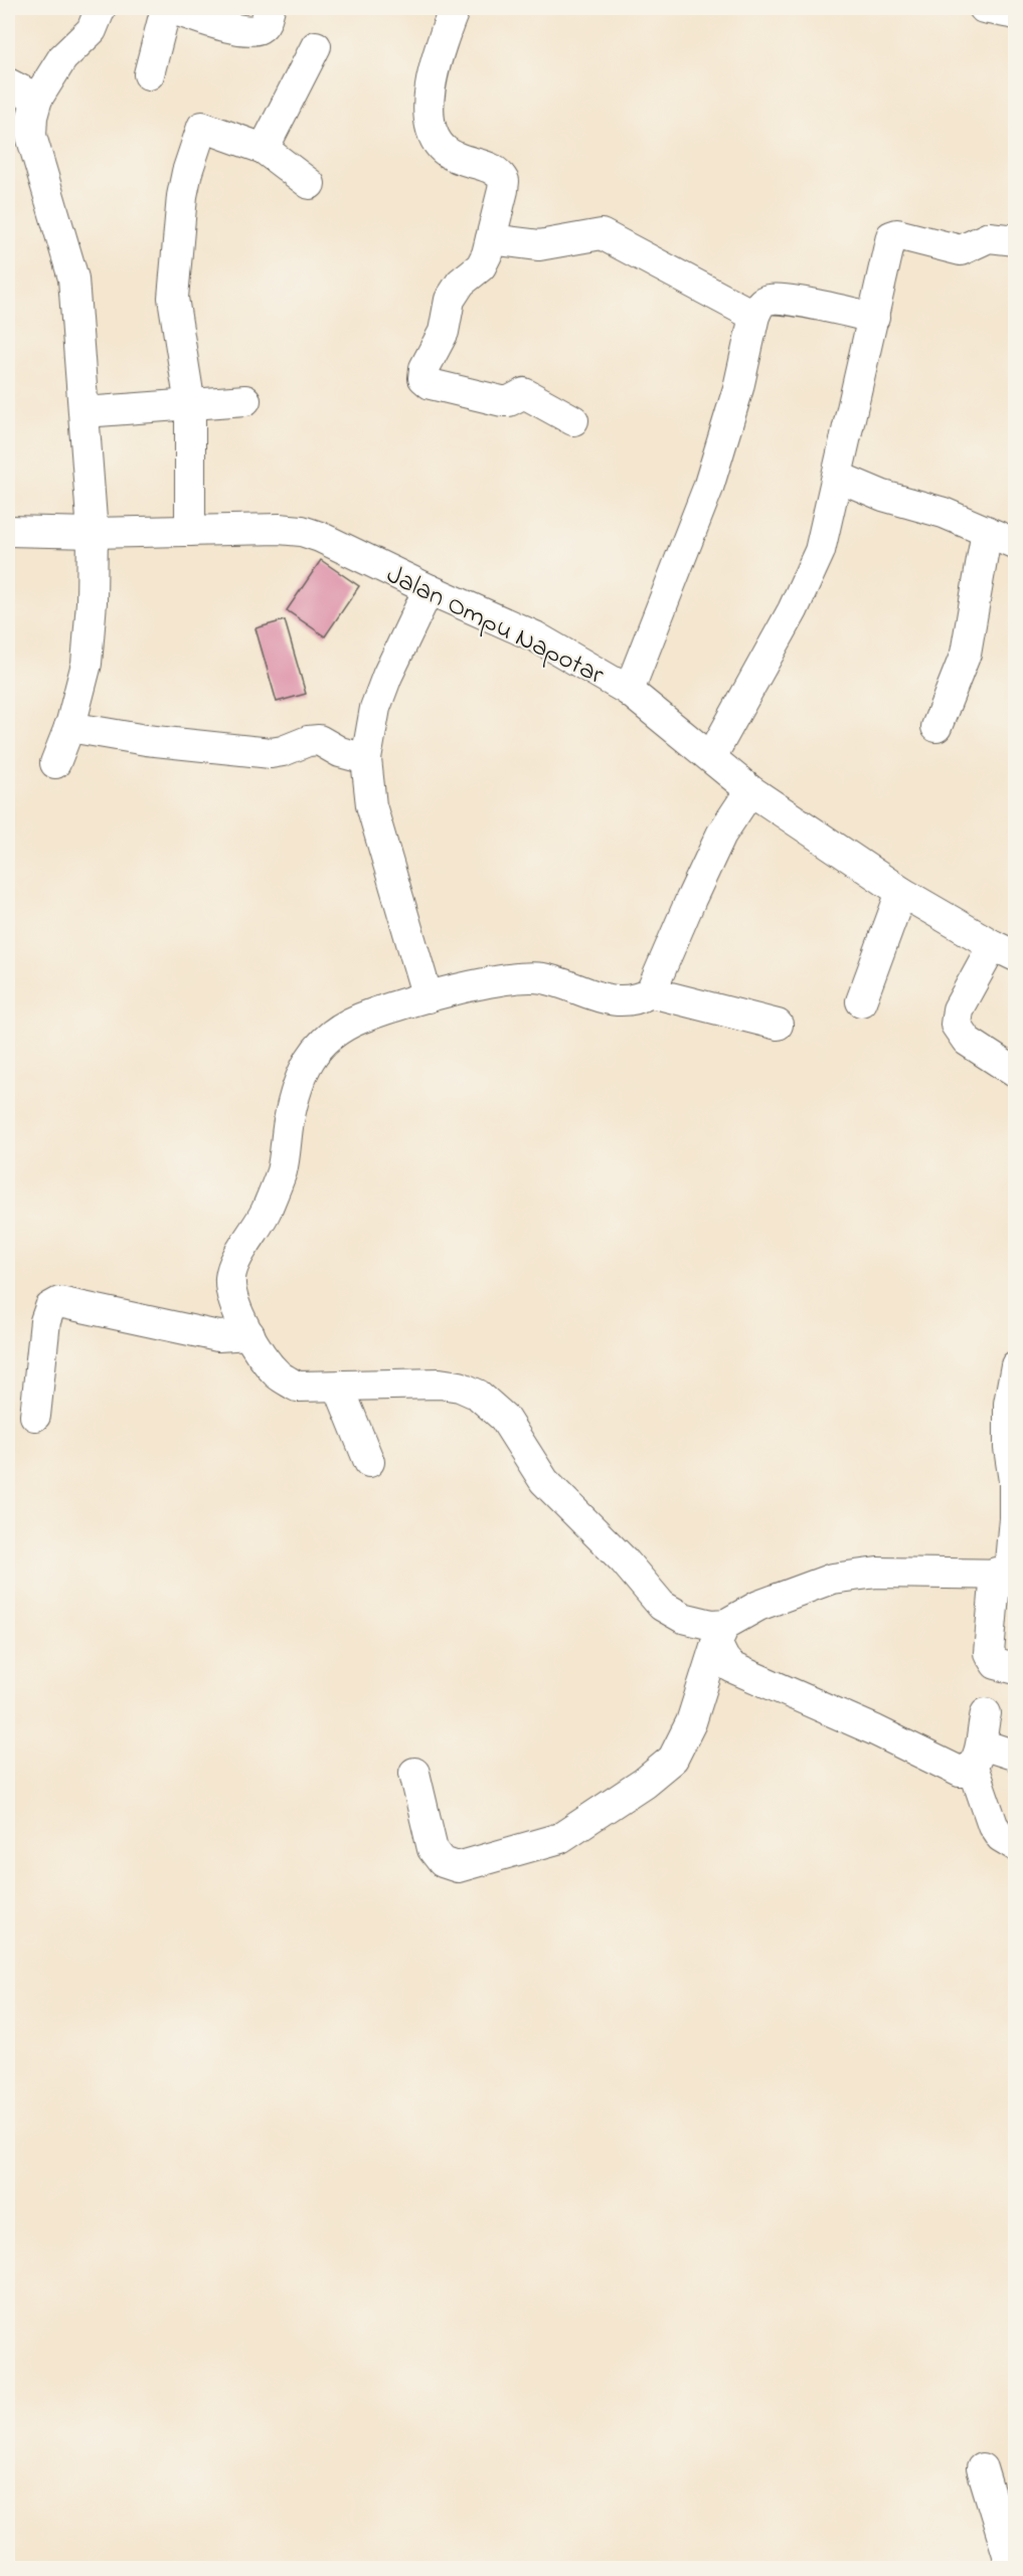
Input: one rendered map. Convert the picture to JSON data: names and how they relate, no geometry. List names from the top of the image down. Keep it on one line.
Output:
{"streets":{"street":["Jalan Ompu Napotar"]}}
